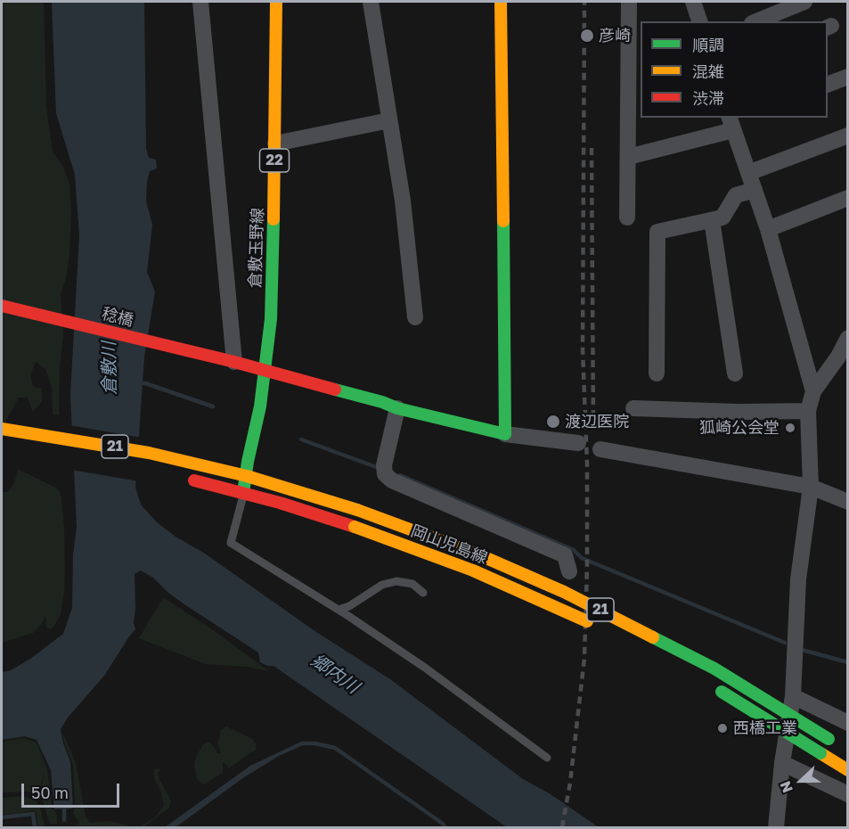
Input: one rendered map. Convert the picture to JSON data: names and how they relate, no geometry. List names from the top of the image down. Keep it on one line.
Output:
{"streets":{"main road":["22","倉敷玉野線","稔橋","21","岡山児島線"]},"crossings":[["倉敷玉野線","稔橋"],["倉敷玉野線","岡山児島線"]],"water":["倉敷川","郷内川"],"places":["彦崎","渡辺医院","狐崎公会堂","西橋工業"],"legend":["順調","混雑","渋滞"],"scale_bar":"50 m","north":"left"}
